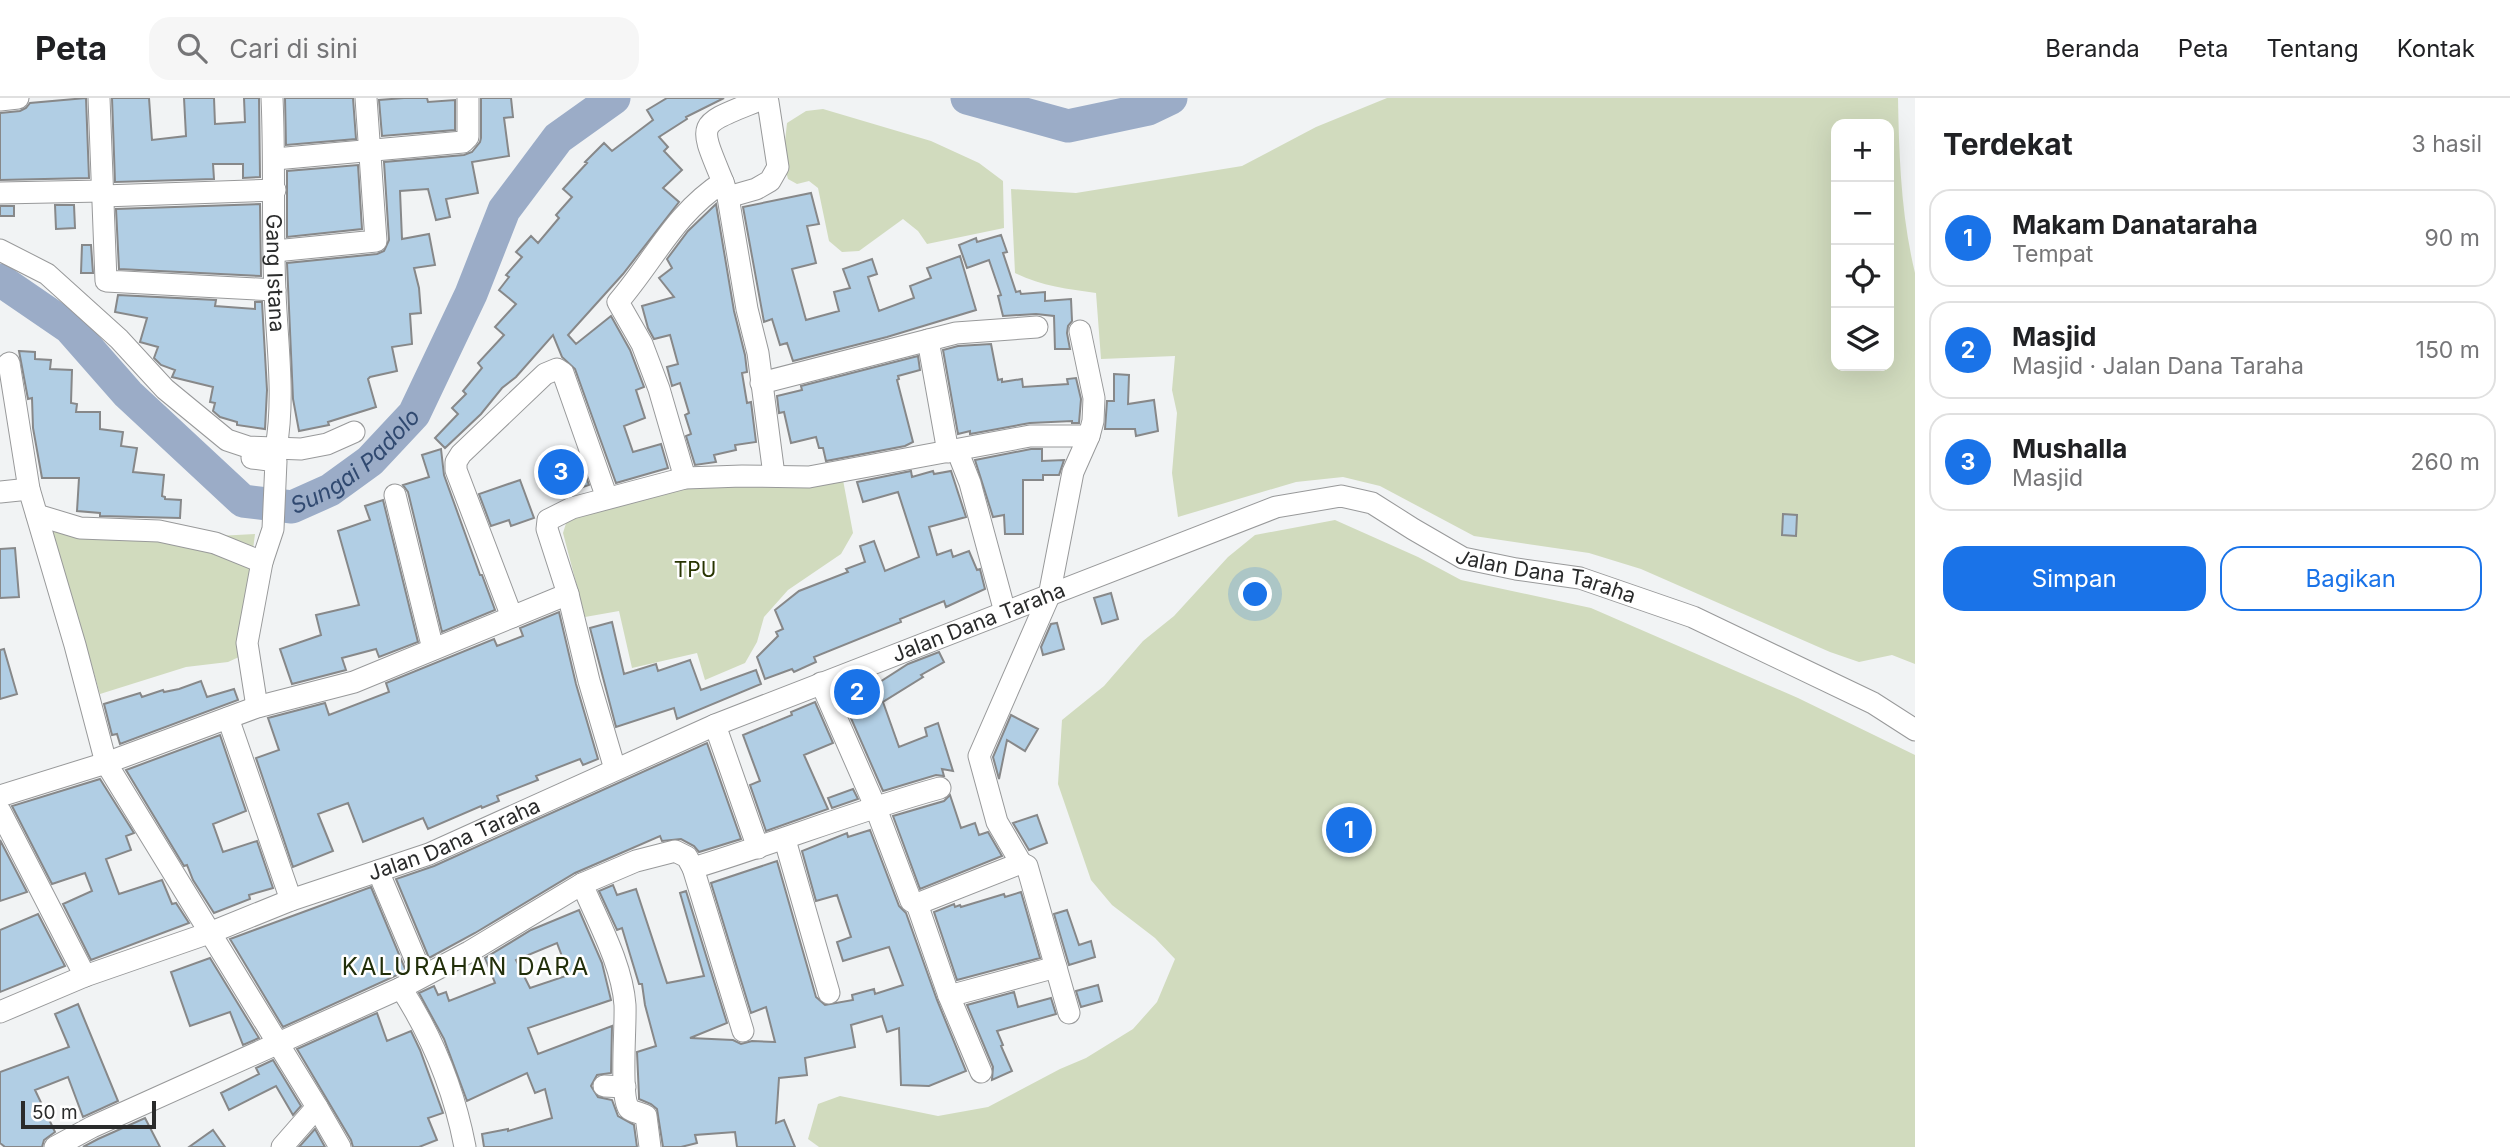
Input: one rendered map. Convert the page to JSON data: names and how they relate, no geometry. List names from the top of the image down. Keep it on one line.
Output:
{"streets":{"street":["Gang Istana","Jalan Dana Taraha"]},"districts":["KALURAHAN DARA"],"water":["Sungai Padolo"],"parks":["TPU"],"scale_bar":"50 m","page":{"header":"Peta","search":"Cari di sini","nav":["Beranda","Peta","Tentang","Kontak"],"heading":["Terdekat","3 hasil"],"map_buttons":["+","−"],"list":[{"mark":"1","name":"Makam Danataraha","note":"Tempat","value":"90 m"},{"mark":"2","name":"Masjid","note":"Masjid · Jalan Dana Taraha","value":"150 m"},{"mark":"3","name":"Mushalla","note":"Masjid","value":"260 m"}],"pins":["3","2","1"],"buttons":["Simpan","Bagikan"],"scale":"50 m"}}
